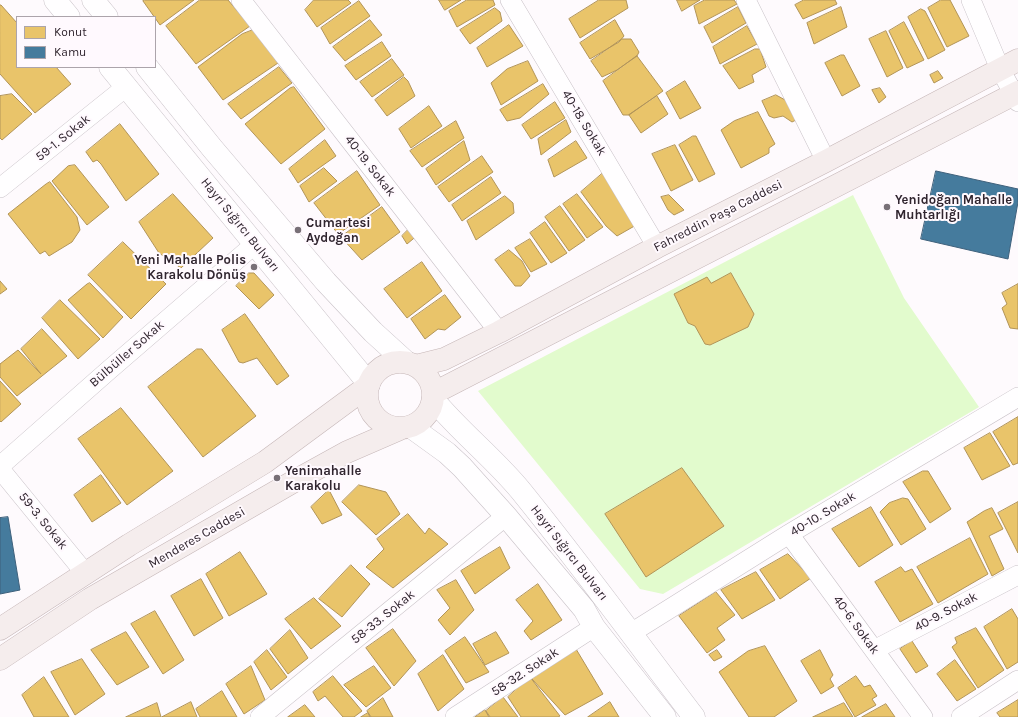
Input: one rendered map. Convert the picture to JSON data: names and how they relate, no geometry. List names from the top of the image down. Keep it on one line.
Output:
{"streets":{"main road":["Fahreddin Paşa Caddesi","Menderes Caddesi"],"street":["40-18. Sokak","59-1. Sokak","40-19. Sokak","Hayri Sığırcı Bulvarı","Bülbüller Sokak","40-10. Sokak","59-3. Sokak","40-9. Sokak","58-33. Sokak","40-6. Sokak","58-32. Sokak"]},"crossings":[["40-18. Sokak","Fahreddin Paşa Caddesi"],["59-1. Sokak","Hayri Sığırcı Bulvarı"],["40-19. Sokak","Fahreddin Paşa Caddesi"],["Fahreddin Paşa Caddesi","Hayri Sığırcı Bulvarı"],["Fahreddin Paşa Caddesi","Menderes Caddesi"],["Hayri Sığırcı Bulvarı","Bülbüller Sokak"],["Hayri Sığırcı Bulvarı","40-10. Sokak"],["Hayri Sığırcı Bulvarı","Menderes Caddesi"],["Hayri Sığırcı Bulvarı","58-33. Sokak"],["Hayri Sığırcı Bulvarı","58-32. Sokak"],["Bülbüller Sokak","59-3. Sokak"],["40-10. Sokak","40-6. Sokak"],["40-9. Sokak","40-6. Sokak"]],"places":["Yenidoğan Mahalle Muhtarlığı","Cumartesi Aydoğan","Yeni Mahalle Polis Karakolu Dönüş","Yenimahalle Karakolu"],"legend":["Konut","Kamu"]}
